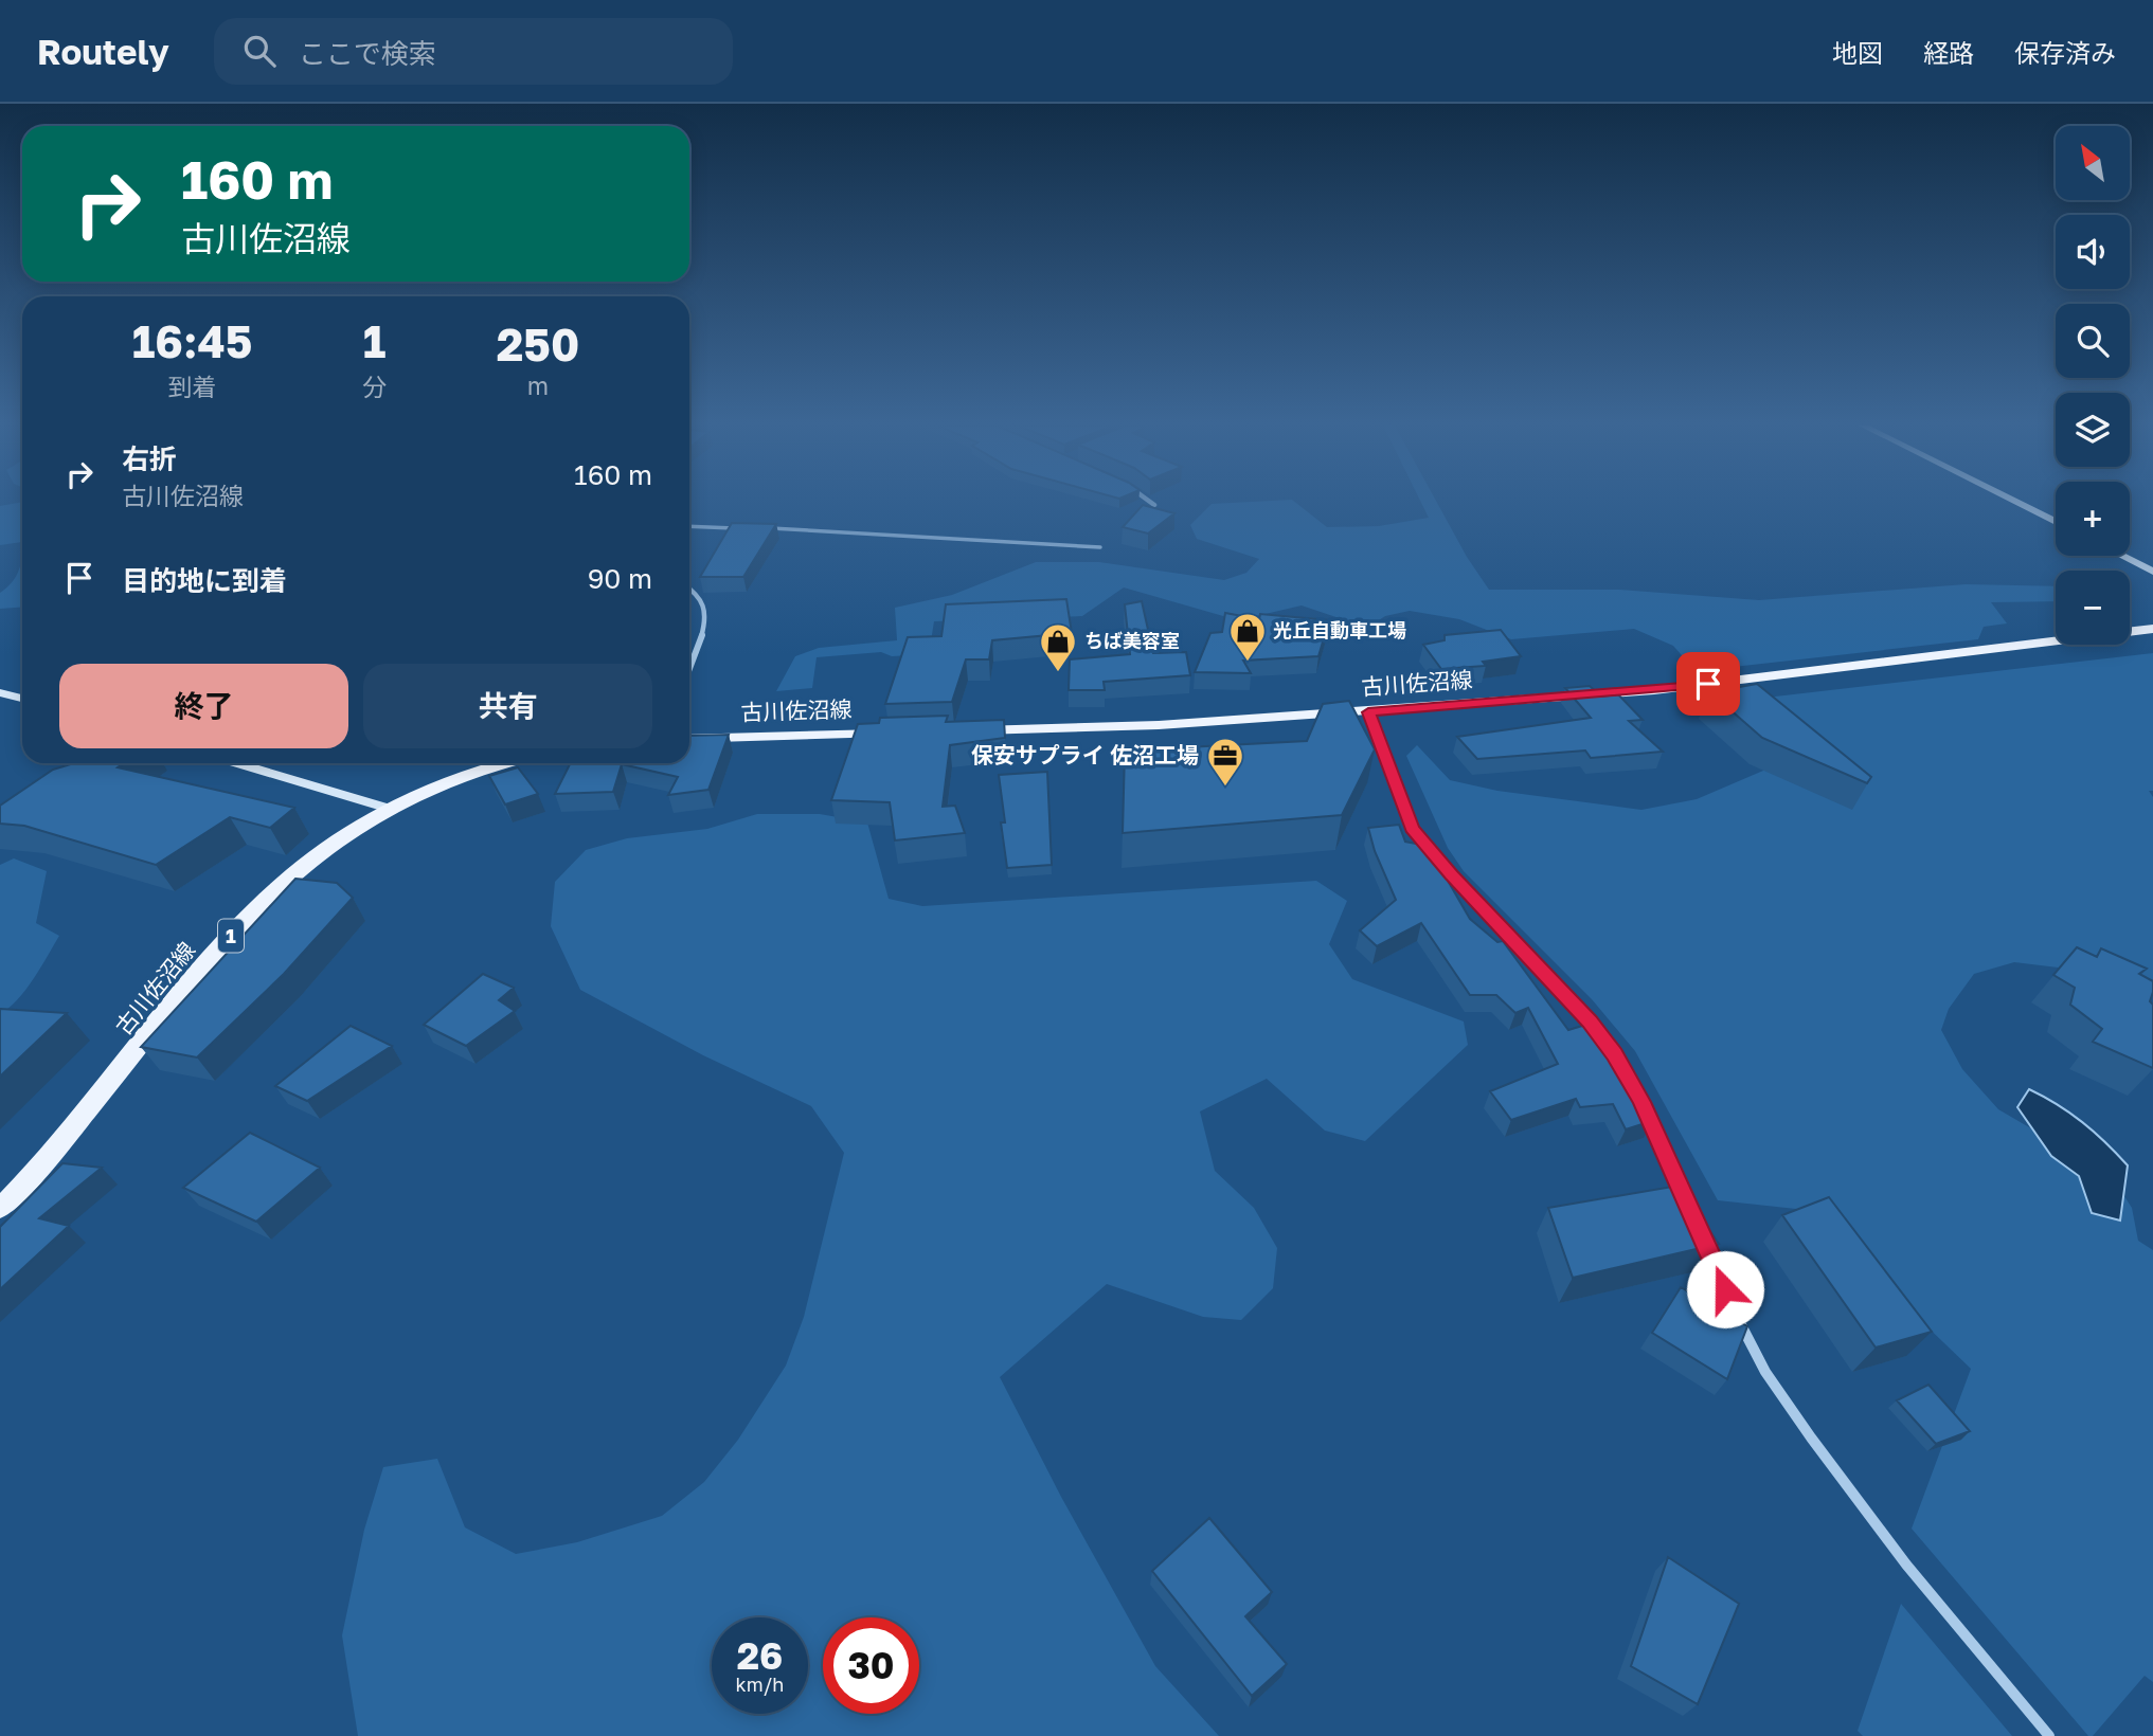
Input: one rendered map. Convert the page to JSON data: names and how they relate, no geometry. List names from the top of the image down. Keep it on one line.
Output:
{"streets":{"main road":["古川佐沼線","1"]},"places":{"shop":["光丘自動車工場","ちば美容室"],"office":["保安サプライ 佐沼工場"]},"north":"top left","page":{"header":"Routely","search":"ここで検索","nav":["地図","経路","保存済み"],"map_buttons":["+","−"],"turn":["160 m","古川佐沼線"],"eta":["16:45","到着","1","分","250","m"],"list":[{"name":"右折","note":"古川佐沼線","value":"160 m"},{"name":"目的地に到着","value":"90 m"}],"buttons":["終了","共有"],"speed":"26 km/h","limit":"30"}}
